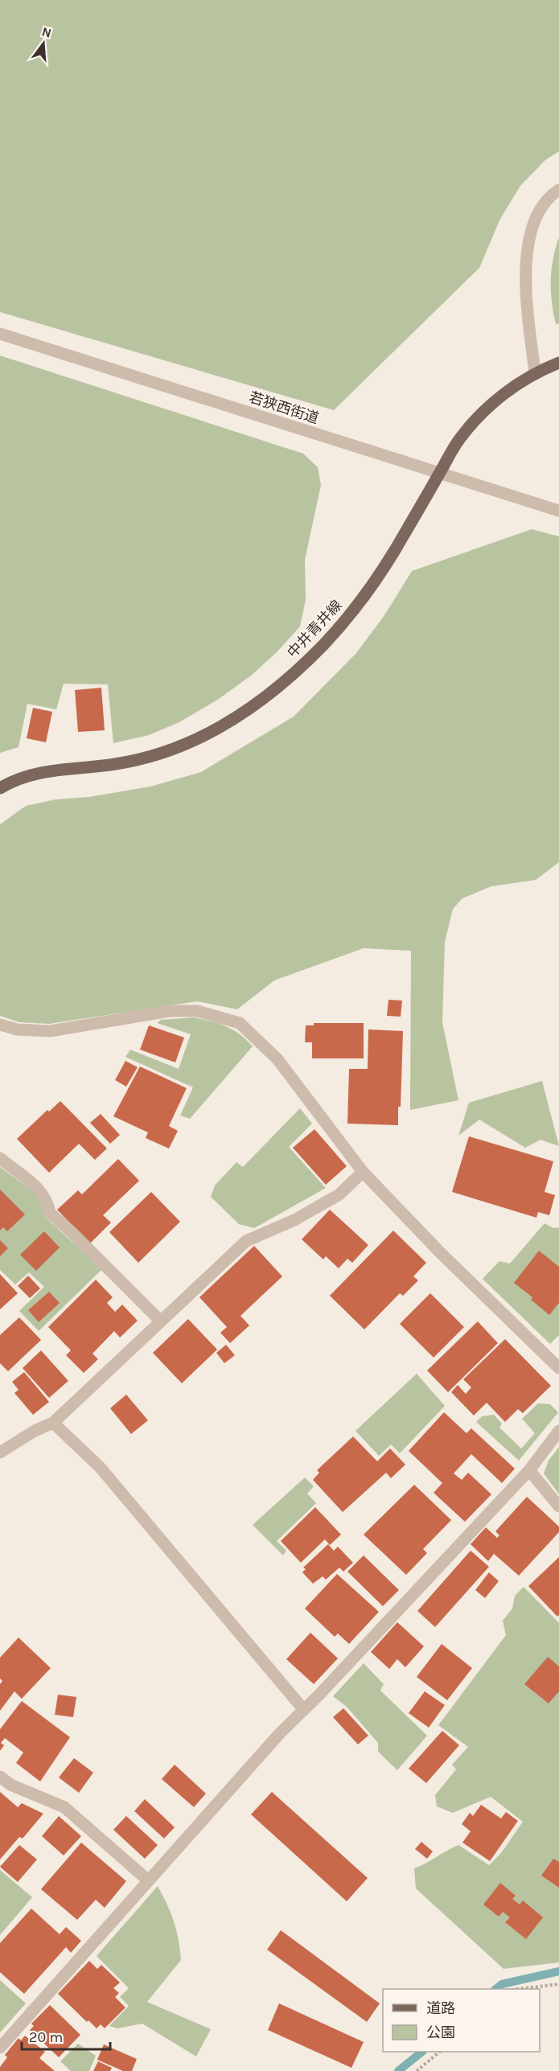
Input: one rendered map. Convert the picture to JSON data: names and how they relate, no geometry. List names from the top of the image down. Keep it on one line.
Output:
{"streets":{"main road":["中井青井線"],"street":["若狭西街道"]},"crossings":[["若狭西街道","中井青井線"]],"legend":["道路","公園"],"scale_bar":"20 m","north":"top"}
